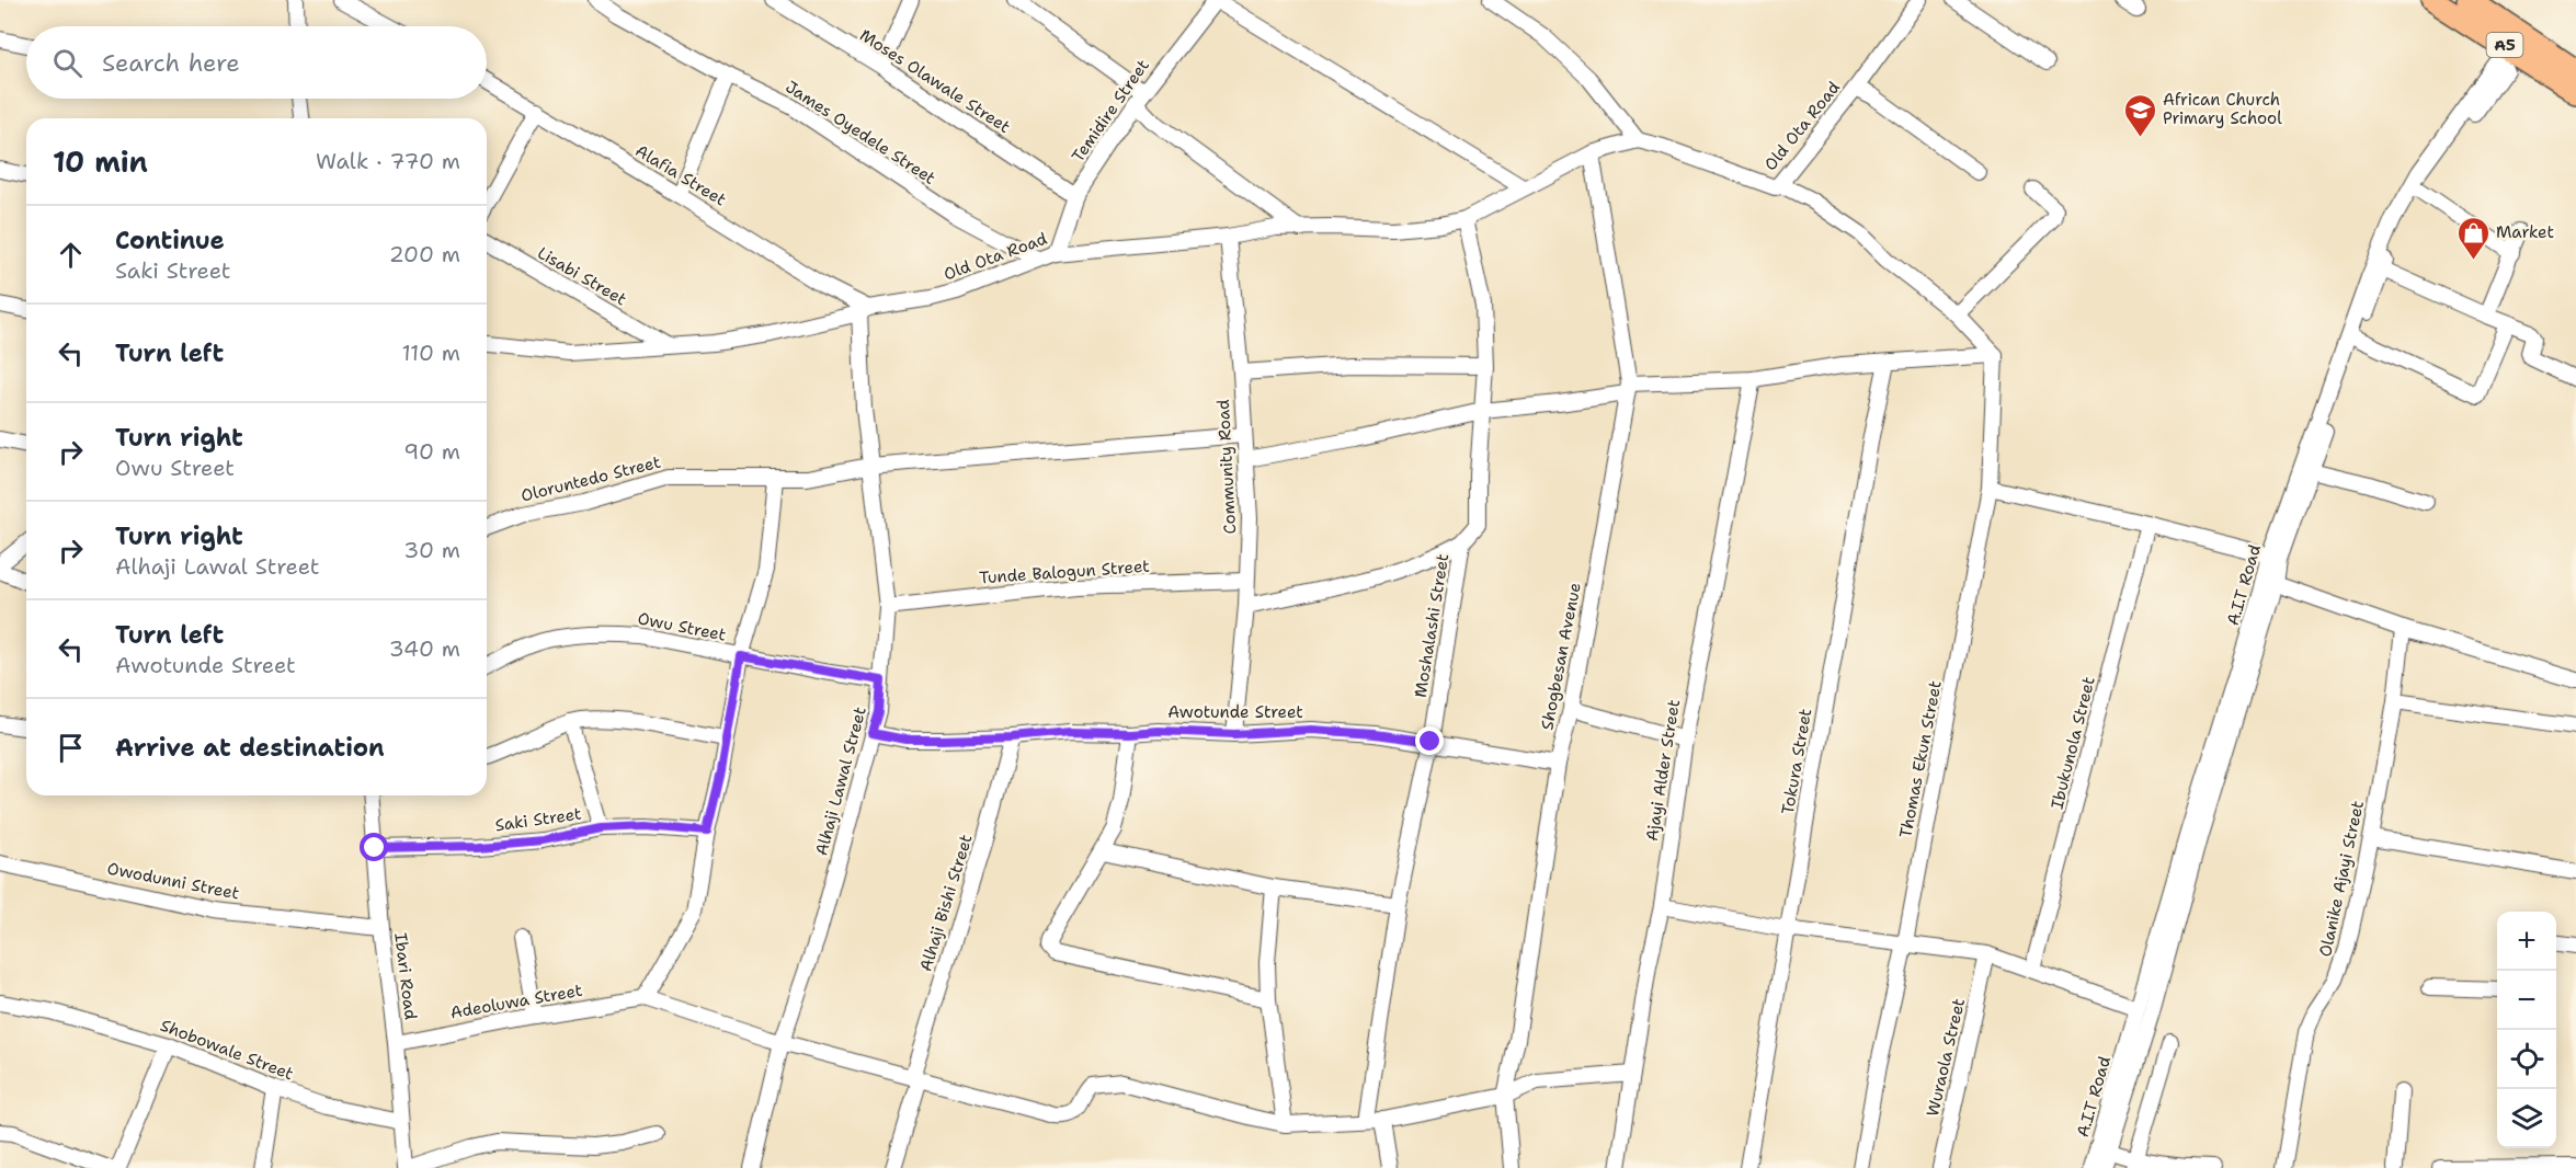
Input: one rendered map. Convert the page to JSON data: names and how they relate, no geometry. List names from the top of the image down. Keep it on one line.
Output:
{"streets":{"highway":["A5"],"street":["Moses Olawale Street","Temidire Street","Old Ota Road","James Oyedele Street","Alafia Street","Lisabi Street","Community Road","Oloruntedo Street","Tunde Balogun Street","A.I.T Road","Moshalashi Street","Owu Street","Shogbesan Avenue","Awotunde Street","Ibukunola Street","Thomas Ekun Street","Tokura Street","Ajayi Alder Street","Alhaji Lawal Street","Saki Street","Olanike Ajayi Street","Owodunni Street","Alhaji Bishi Street","Ibari Road","Adeoluwa Street","Shobowale Street","Wuraola Street"]},"crossings":[["A5","A.I.T Road"],["Moses Olawale Street","Temidire Street"],["Temidire Street","Old Ota Road"],["Old Ota Road","James Oyedele Street"],["Old Ota Road","Alafia Street"],["Old Ota Road","Lisabi Street"],["Old Ota Road","Community Road"],["Old Ota Road","Moshalashi Street"],["Old Ota Road","Shogbesan Avenue"],["Old Ota Road","Alhaji Lawal Street"],["Alafia Street","Alhaji Lawal Street"],["Community Road","Oloruntedo Street"],["Community Road","Tunde Balogun Street"],["Community Road","Awotunde Street"],["Oloruntedo Street","Alhaji Lawal Street"],["Tunde Balogun Street","Alhaji Lawal Street"],["Moshalashi Street","Awotunde Street"],["Owu Street","Alhaji Lawal Street"],["Shogbesan Avenue","Awotunde Street"],["Awotunde Street","Alhaji Lawal Street"],["Awotunde Street","Alhaji Bishi Street"],["Saki Street","Ibari Road"],["Owodunni Street","Ibari Road"],["Ibari Road","Adeoluwa Street"],["Ibari Road","Shobowale Street"]],"places":{"school or university":["African Church Primary School"],"shop":["Market"]},"page":{"search":"Search here","heading":["10 min","Walk · 770 m"],"list":[["Continue","Saki Street","200 m"],["Turn left","110 m"],["Turn right","Owu Street","90 m"],["Turn right","Alhaji Lawal Street","30 m"],["Turn left","Awotunde Street","340 m"],"Arrive at destination"],"map_buttons":["+","−"]}}
